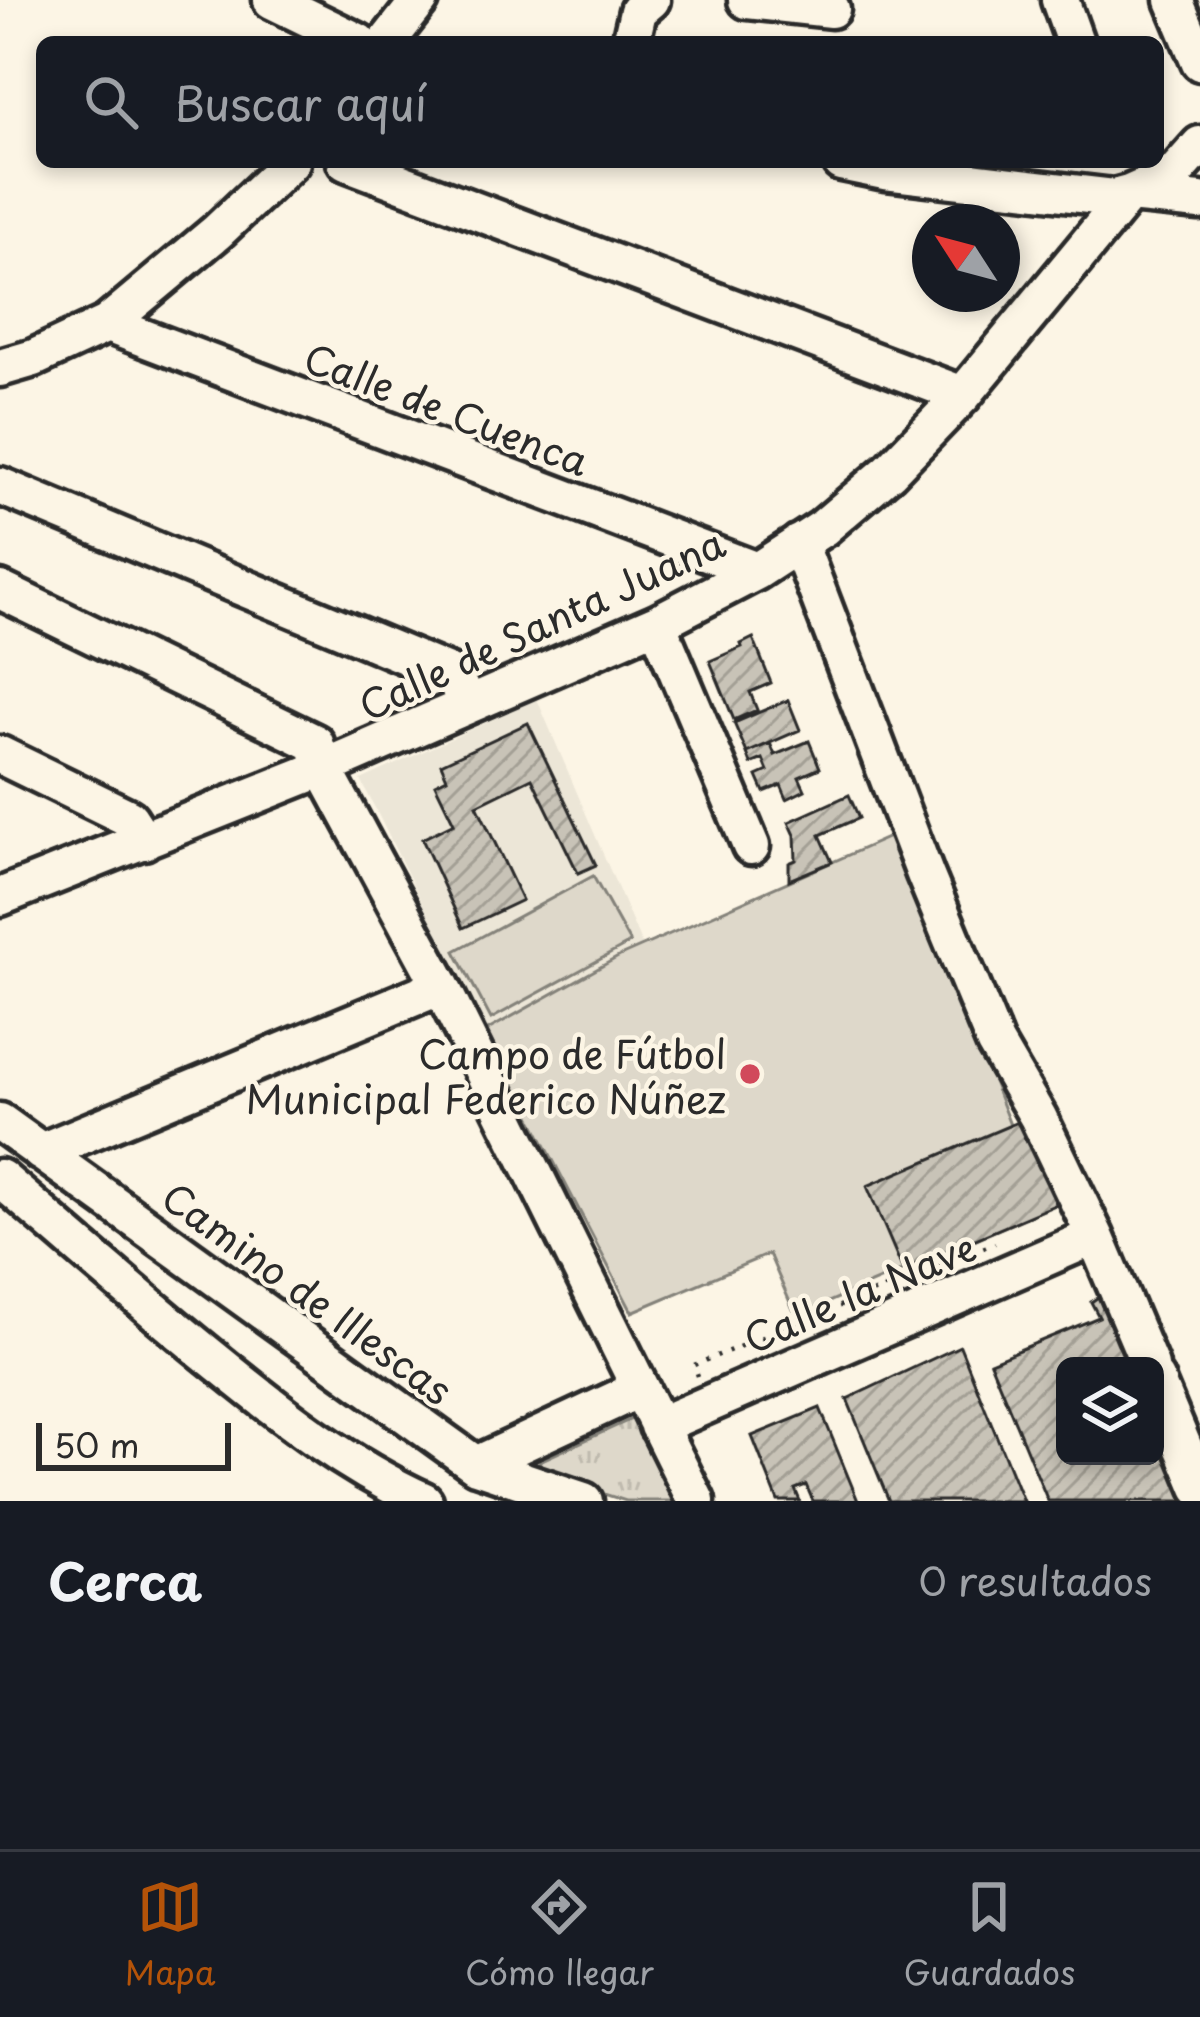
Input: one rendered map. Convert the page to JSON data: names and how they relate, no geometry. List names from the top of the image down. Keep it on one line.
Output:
{"streets":{"street":["Calle de Cuenca","Calle de Santa Juana","Calle la Nave","Camino de Illescas"]},"crossings":[["Calle de Cuenca","Calle de Santa Juana"]],"places":["Campo de Fútbol Municipal Federico Núñez"],"scale_bar":"50 m","north":"top left","page":{"search":"Buscar aquí","scale":"50 m","heading":["Cerca","0 resultados"],"nav":["Mapa","Cómo llegar","Guardados"]}}
